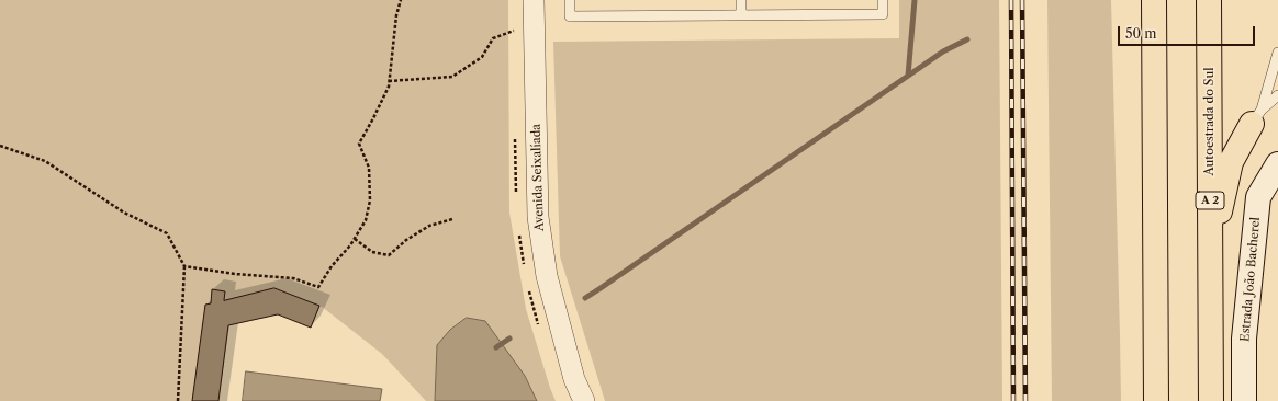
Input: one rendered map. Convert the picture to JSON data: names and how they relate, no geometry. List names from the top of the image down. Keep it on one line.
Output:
{"streets":{"highway":["Autoestrada do Sul","A 2"],"street":["Avenida Seixalíada","Estrada João Bacherel"]},"scale_bar":"50 m"}
